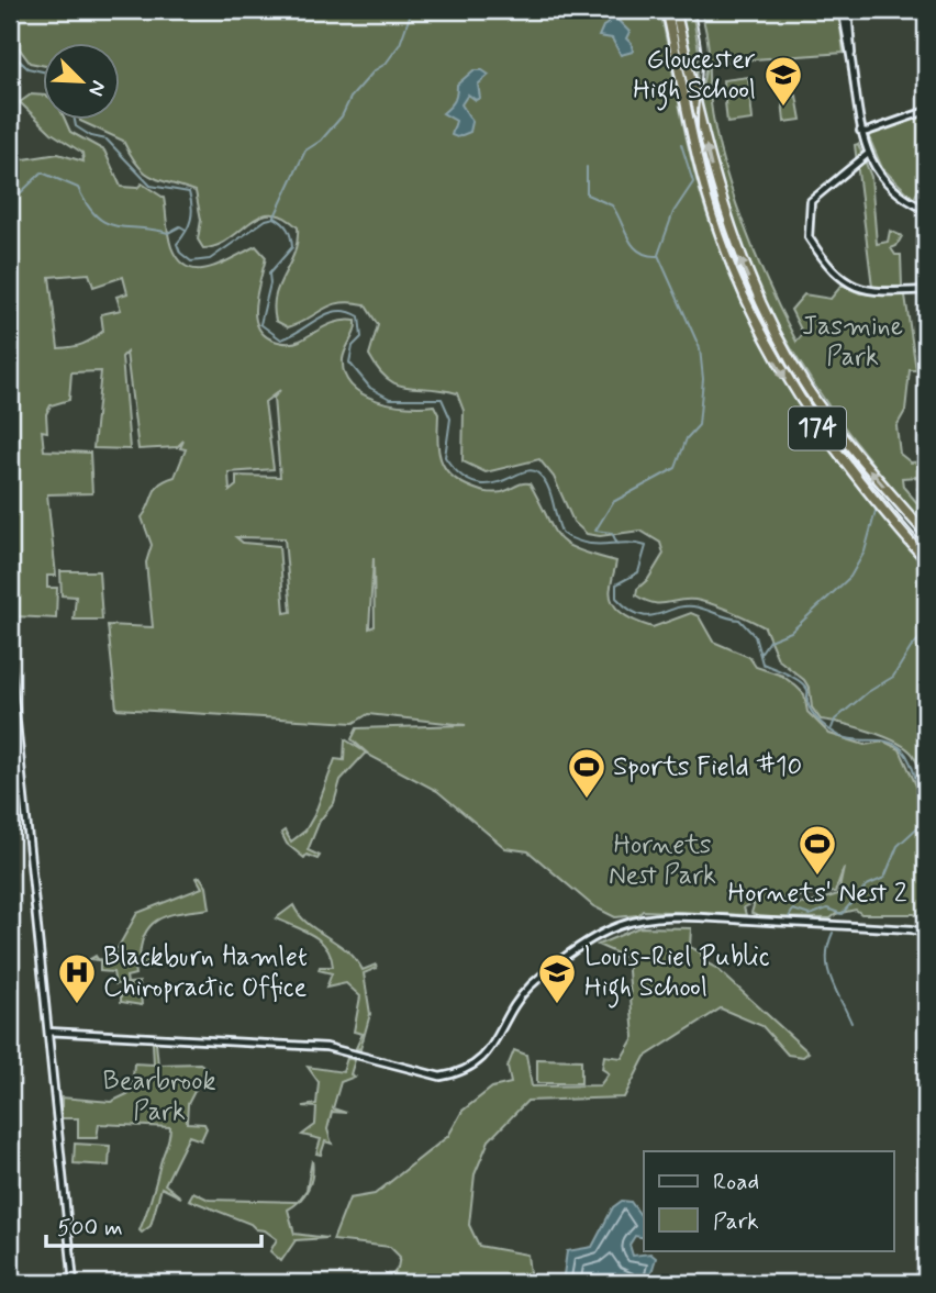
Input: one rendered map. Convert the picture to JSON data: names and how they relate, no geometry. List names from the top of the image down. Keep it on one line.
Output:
{"streets":{"highway":["174"]},"parks":["Jasmine Park","Hornets Nest Park","Bearbrook Park"],"places":{"school or university":["Gloucester High School","Louis-Riel Public High School"],"sports":["Sports Field #10","Hornets' Nest 2"],"hospital":["Blackburn Hamlet Chiropractic Office"]},"legend":["Road","Park"],"scale_bar":"500 m","north":"bottom right"}
